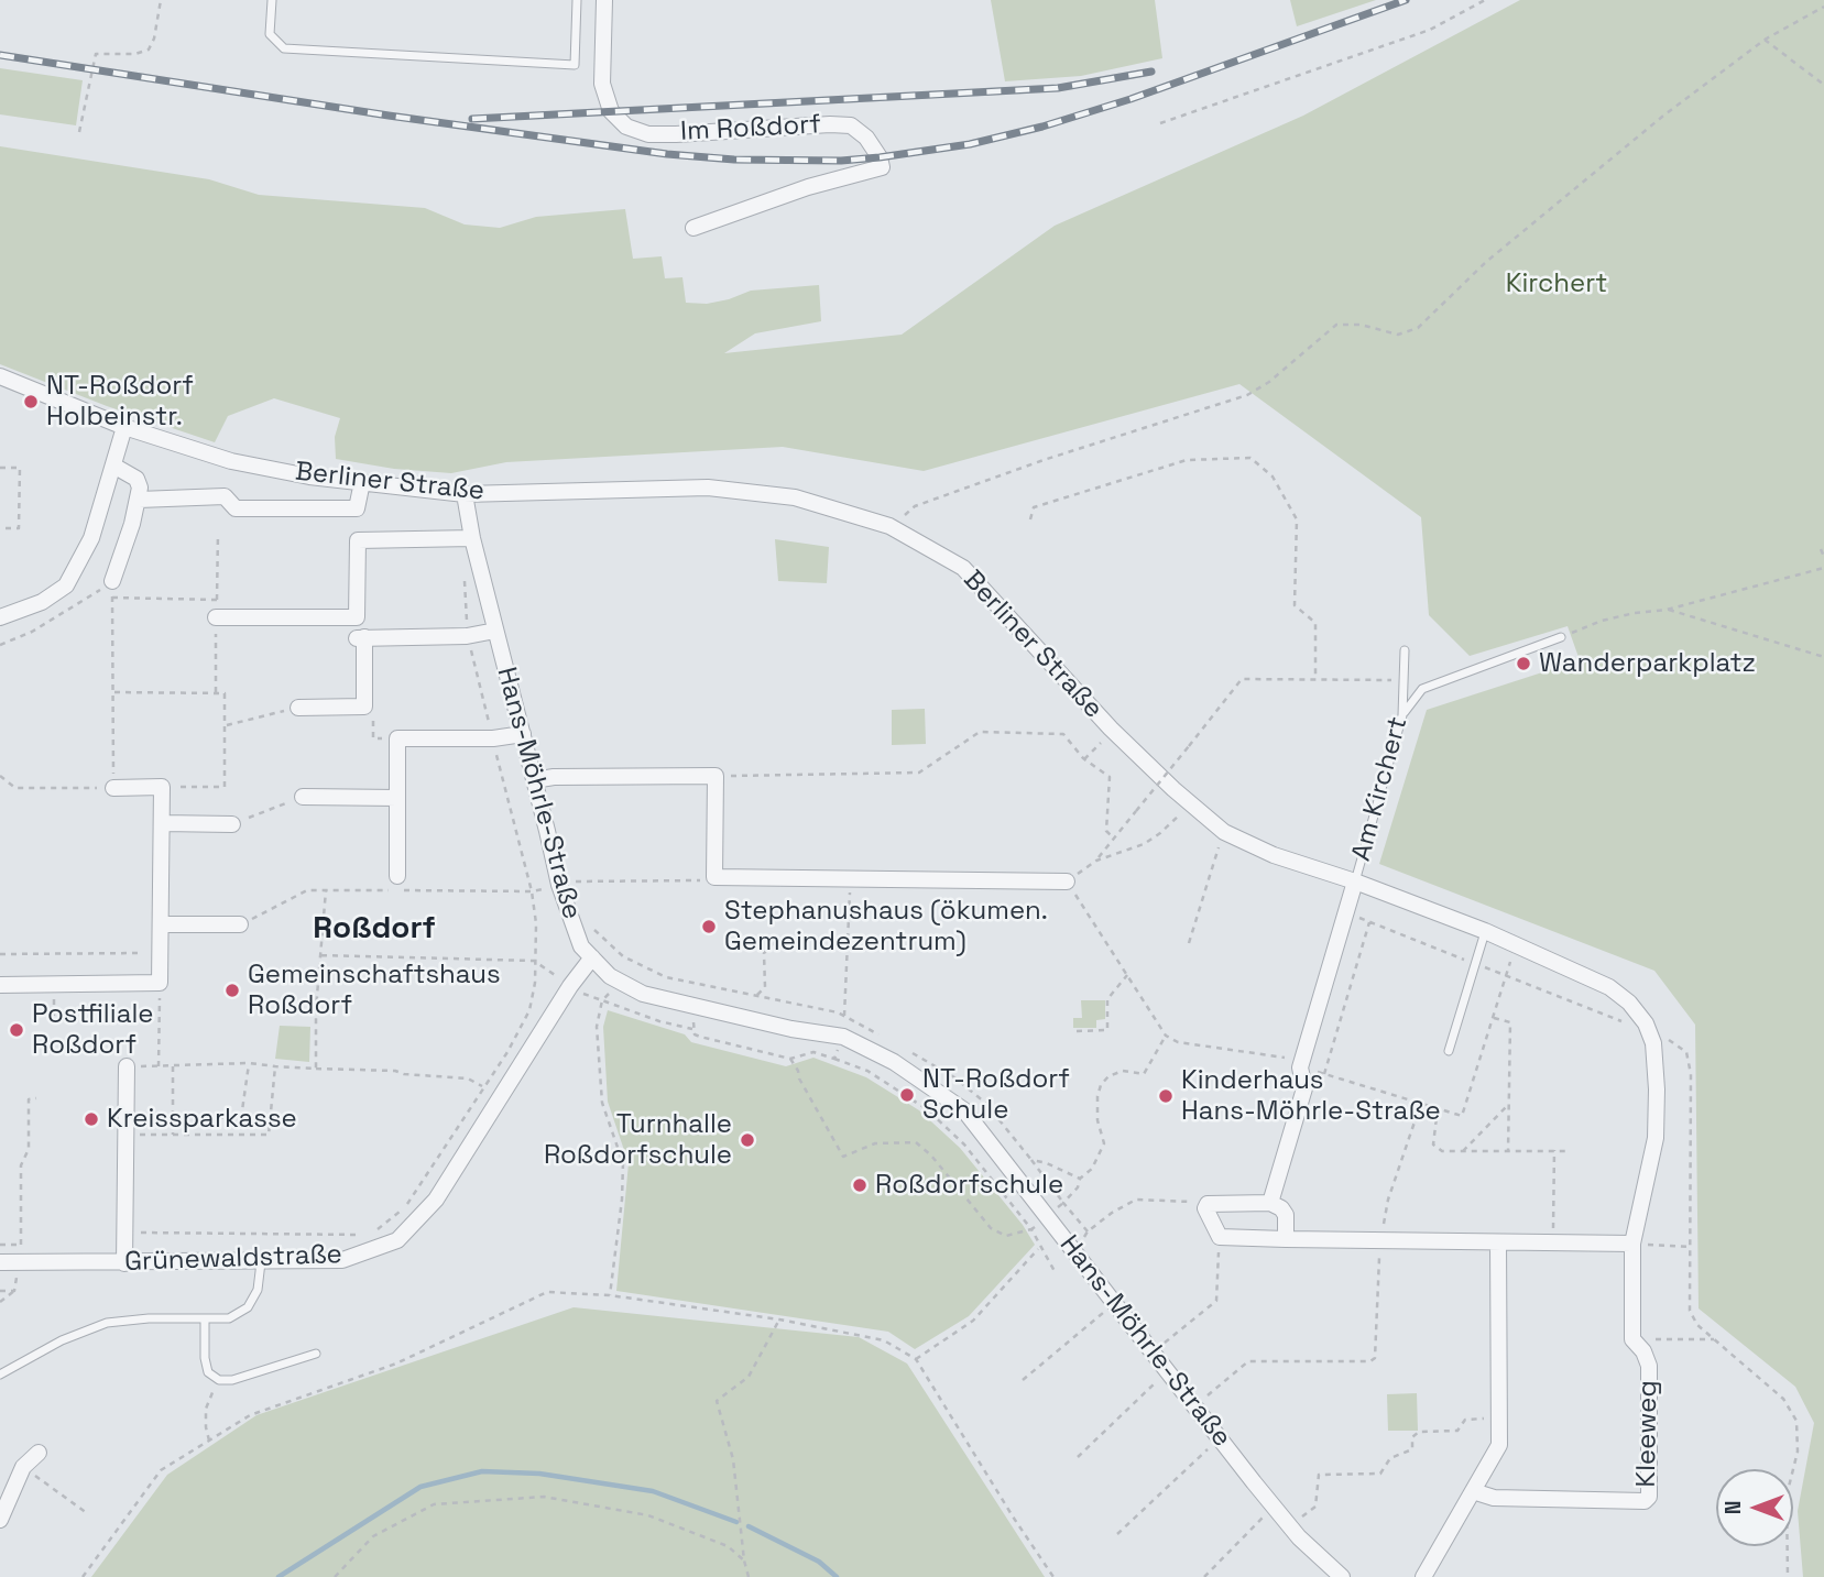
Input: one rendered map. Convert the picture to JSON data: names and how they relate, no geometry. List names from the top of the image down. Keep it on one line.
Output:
{"streets":{"street":["Im Roßdorf","Berliner Straße","Hans-Möhrle-Straße","Grünewaldstraße","Kleeweg"],"lane":["Am Kirchert"]},"crossings":[["Berliner Straße","Am Kirchert"],["Berliner Straße","Hans-Möhrle-Straße"],["Berliner Straße","Kleeweg"],["Hans-Möhrle-Straße","Grünewaldstraße"]],"districts":["Roßdorf"],"parks":["Kirchert"],"places":["NT-Roßdorf Holbeinstr.","Wanderparkplatz","Stephanushaus (ökumen. Gemeindezentrum)","Gemeinschaftshaus Roßdorf","Postfiliale Roßdorf","NT-Roßdorf Schule","Kinderhaus Hans-Möhrle-Straße","Kreissparkasse","Turnhalle Roßdorfschule","Roßdorfschule"],"north":"left"}
